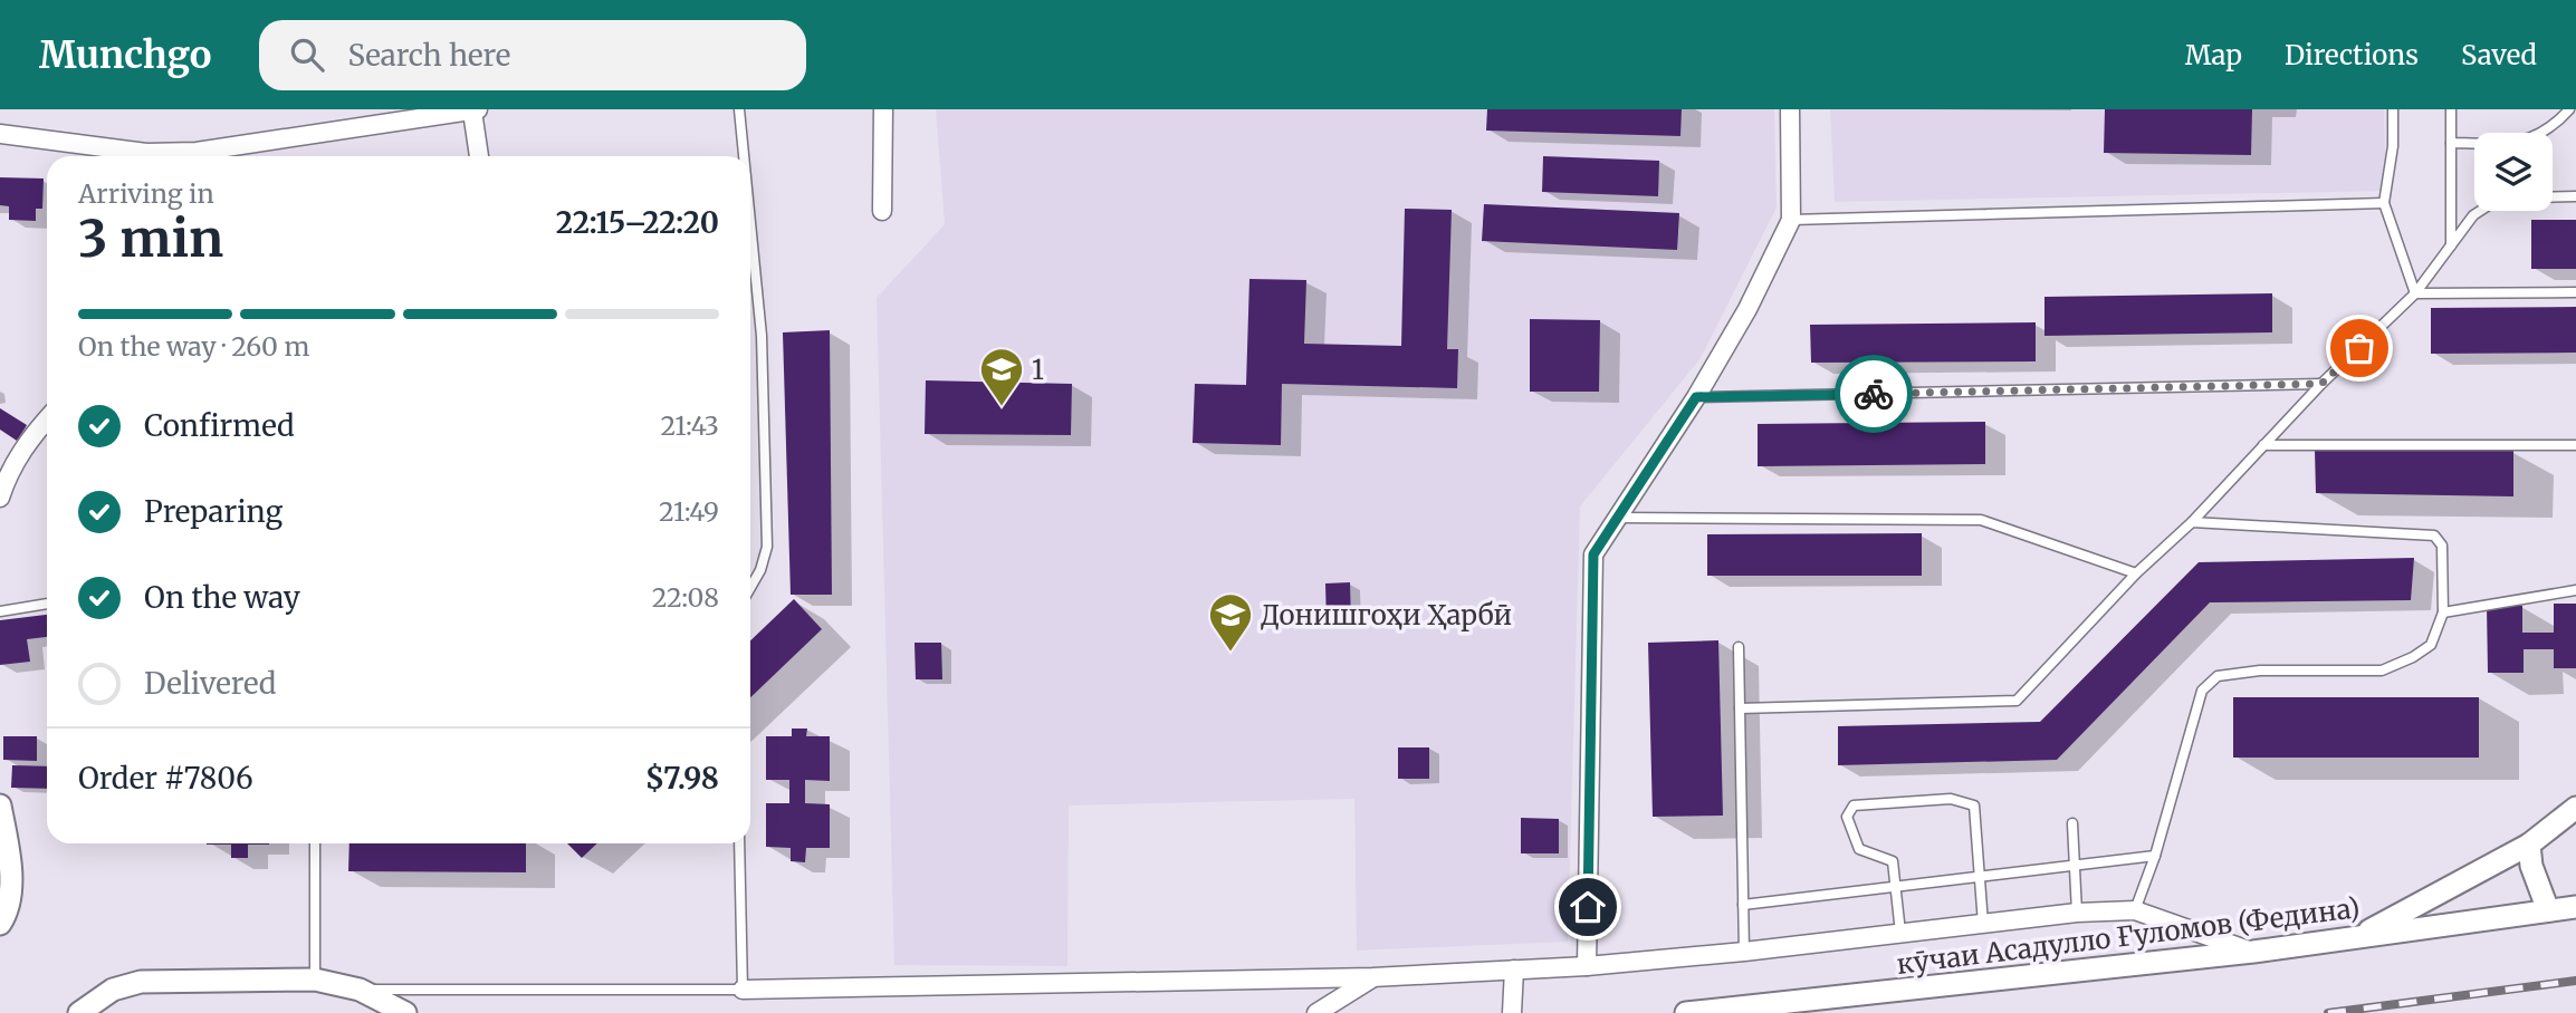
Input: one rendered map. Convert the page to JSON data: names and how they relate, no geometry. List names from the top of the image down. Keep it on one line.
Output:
{"streets":{"street":["кӯчаи Асадулло Ғуломов (Федина)"]},"places":{"school or university":["1","Донишгоҳи Ҳарбӣ"]},"page":{"header":"Munchgo","search":"Search here","nav":["Map","Directions","Saved"],"heading":["3 min","Arriving in","22:15–22:20"],"panel":["Order #7806","$7.98"],"bar":"On the way · 260 m","list":[["Confirmed","21:43"],["Preparing","21:49"],["On the way","22:08"],"Delivered"]}}
